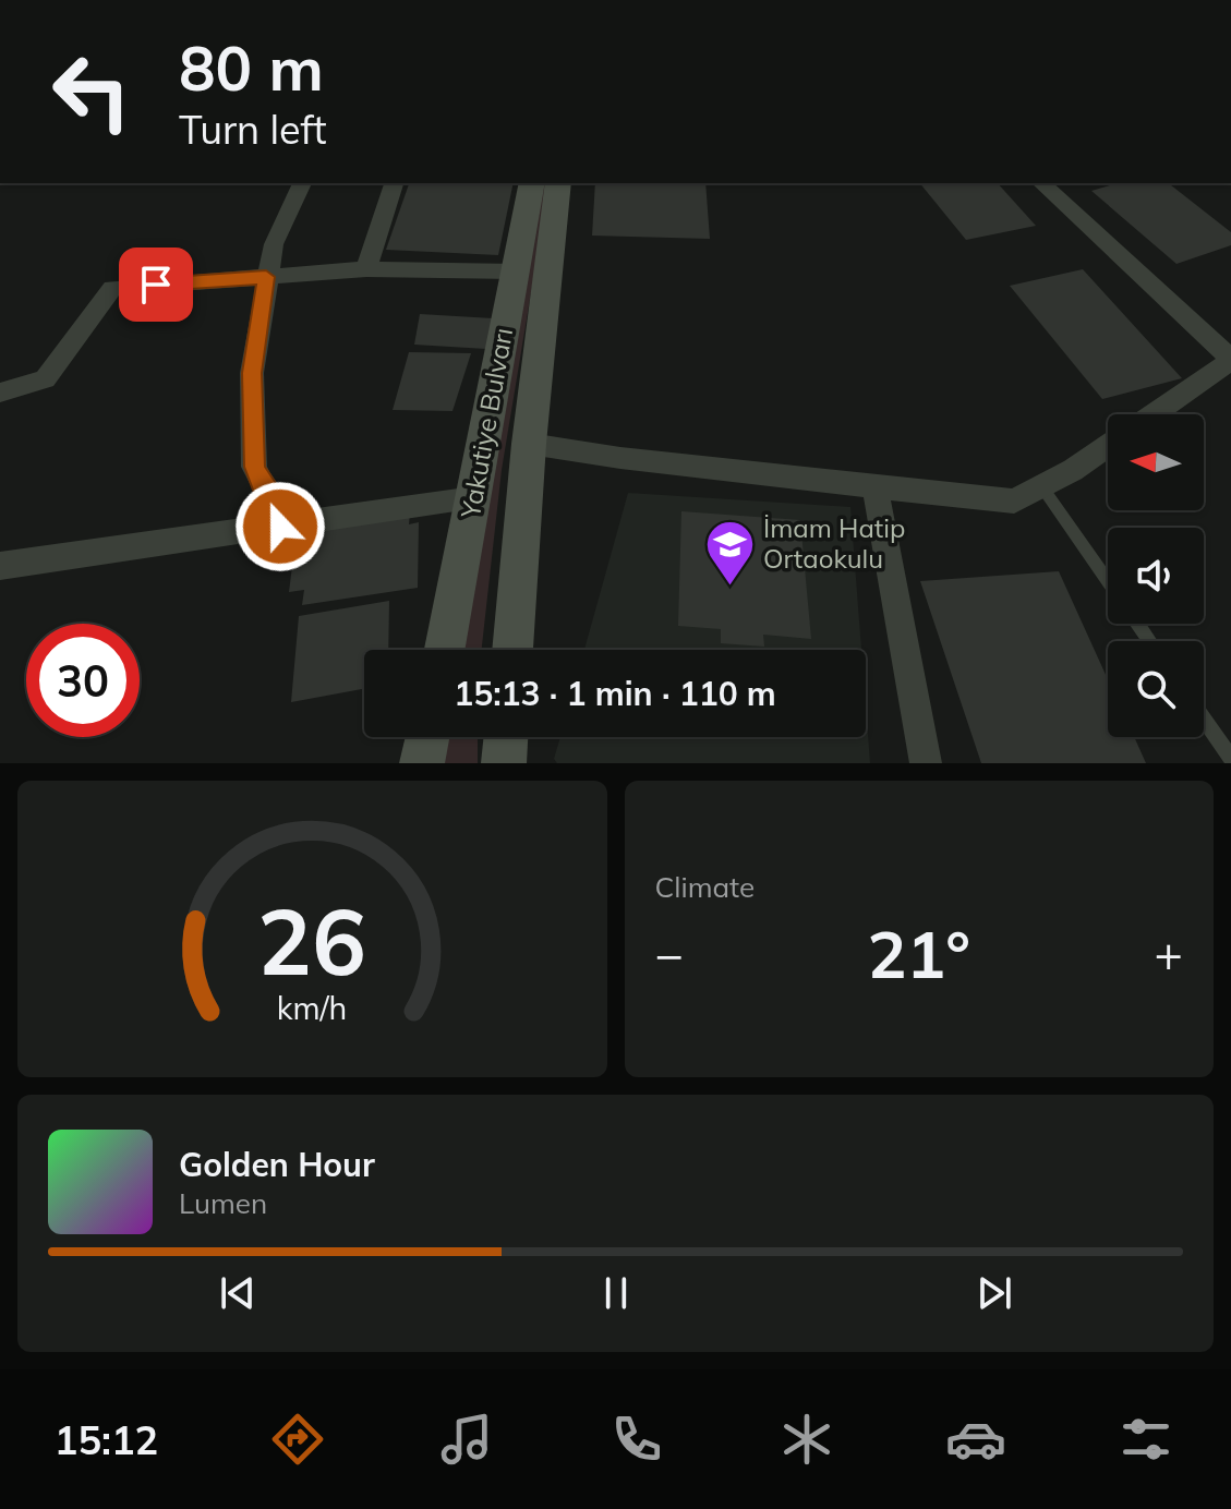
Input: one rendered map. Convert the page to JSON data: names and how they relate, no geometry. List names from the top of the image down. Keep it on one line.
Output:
{"streets":{"main road":["Yakutiye Bulvarı"]},"places":{"school or university":["İmam Hatip Ortaokulu"]},"north":"left","page":{"turn":["80 m","Turn left"],"limit":"30","trip":"15:13 · 1 min · 110 m","tile":"Climate","heat":["−","21°","+"],"song":["Golden Hour","Lumen"],"tabs":"15:12","gauge":["26","km/h"]}}
